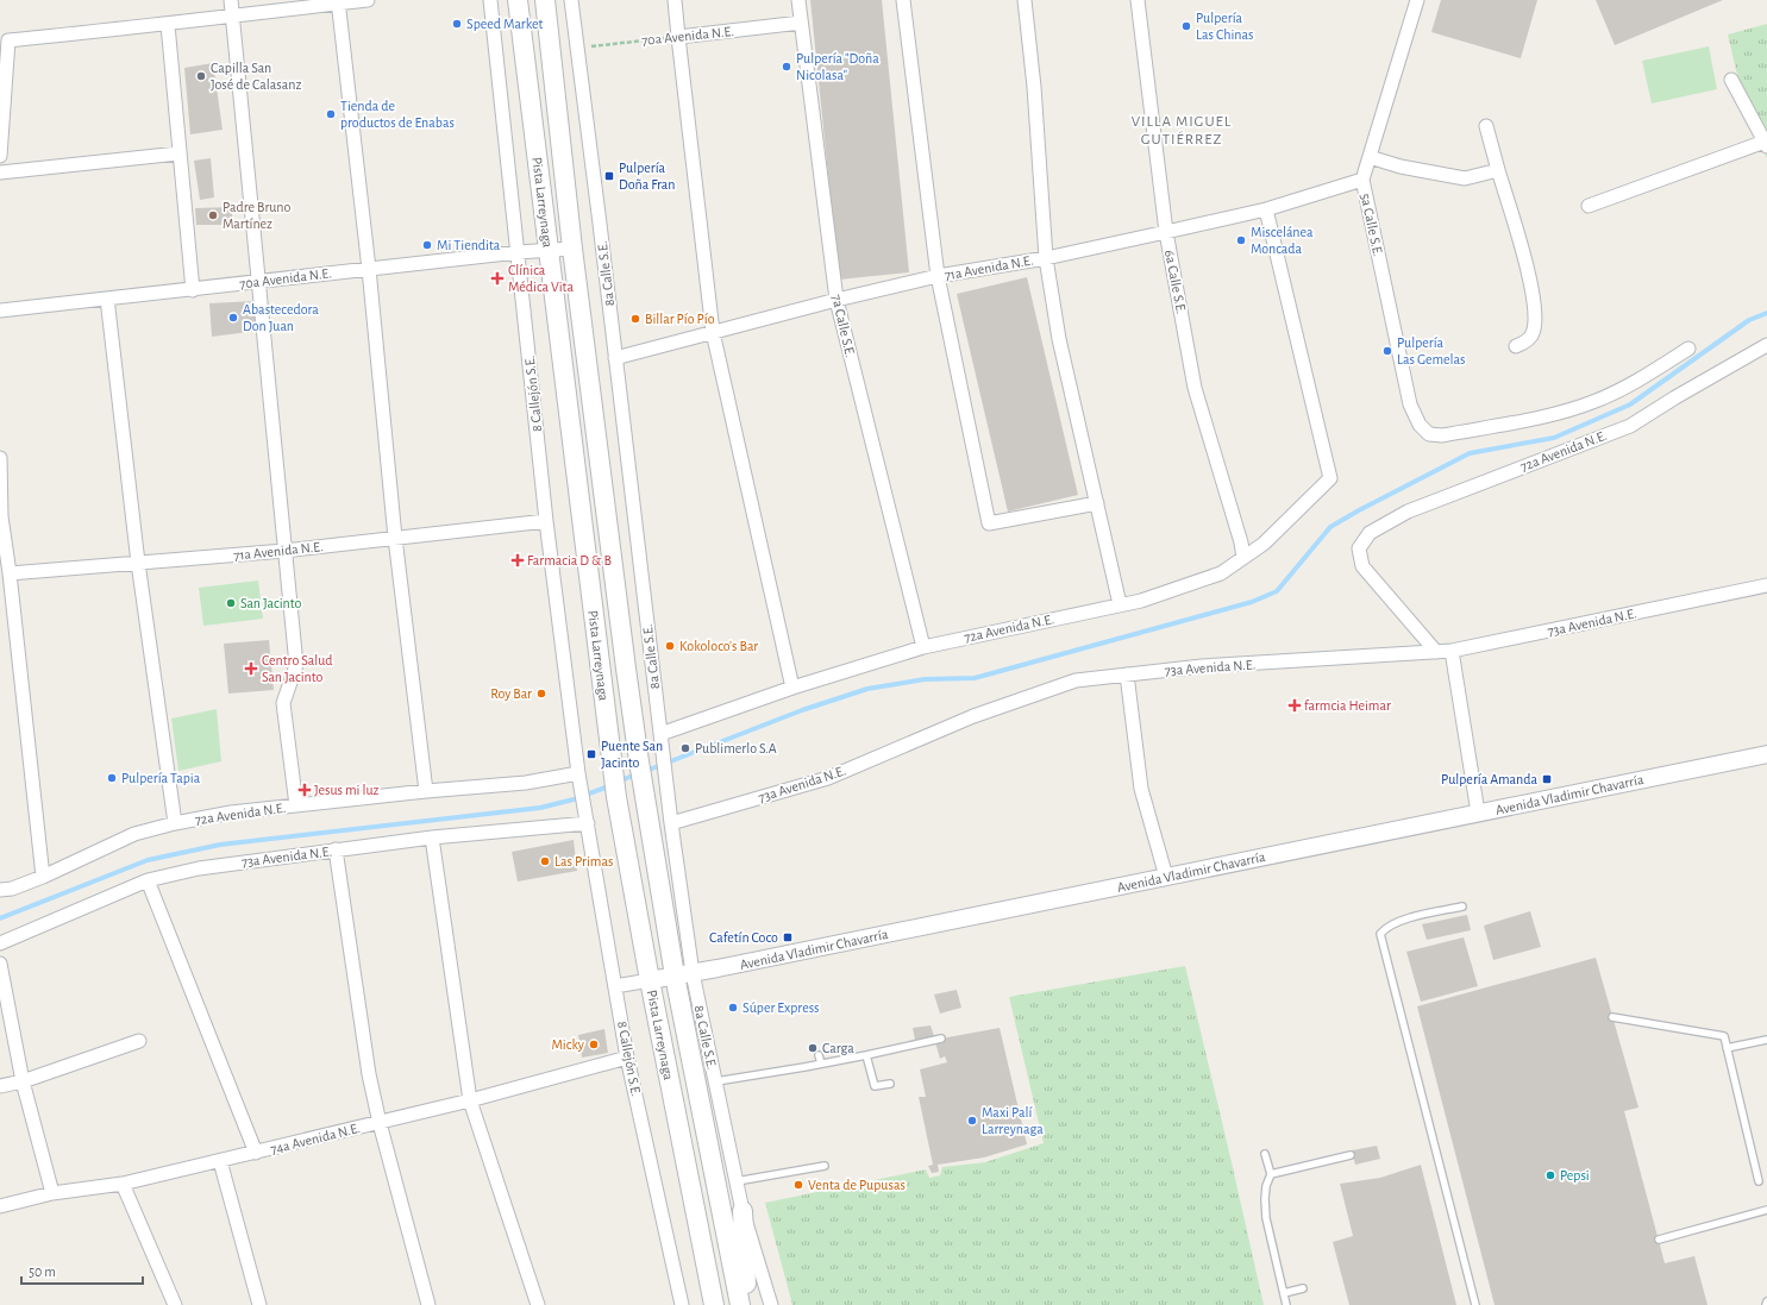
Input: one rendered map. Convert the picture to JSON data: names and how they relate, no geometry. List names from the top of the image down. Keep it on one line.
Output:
{"streets":{"main road":["Pista Larreynaga"],"street":["70a Avenida N.E.","5a Calle S.E.","71a Avenida N.E.","8a Calle S.E.","6a Calle S.E.","7a Calle S.E.","8 Callejón S.E.","72a Avenida N.E.","73a Avenida N.E.","Avenida Vladimir Chavarría","74a Avenida N.E."]},"crossings":[["70a Avenida N.E.","Pista Larreynaga"],["70a Avenida N.E.","8a Calle S.E."],["70a Avenida N.E.","7a Calle S.E."],["70a Avenida N.E.","8 Callejón S.E."],["Pista Larreynaga","8a Calle S.E."],["Pista Larreynaga","Avenida Vladimir Chavarría"],["5a Calle S.E.","71a Avenida N.E."],["71a Avenida N.E.","8a Calle S.E."],["71a Avenida N.E.","6a Calle S.E."],["71a Avenida N.E.","7a Calle S.E."],["71a Avenida N.E.","8 Callejón S.E."],["71a Avenida N.E.","72a Avenida N.E."],["8a Calle S.E.","72a Avenida N.E."],["8a Calle S.E.","73a Avenida N.E."],["8a Calle S.E.","Avenida Vladimir Chavarría"],["6a Calle S.E.","72a Avenida N.E."],["7a Calle S.E.","72a Avenida N.E."],["8 Callejón S.E.","72a Avenida N.E."],["8 Callejón S.E.","73a Avenida N.E."],["8 Callejón S.E.","Avenida Vladimir Chavarría"],["8 Callejón S.E.","74a Avenida N.E."],["72a Avenida N.E.","73a Avenida N.E."]],"districts":["VILLA MIGUEL GUTIÉRREZ"],"places":{"other":["Speed Market","Pulpería Las Chinas","Pulpería \"Doña Nicolasa\"","Capilla San José de Calasanz","Tienda de productos de Enabas","Padre Bruno Martínez","Miscelánea Moncada","Mi Tiendita","Abastecedora Don Juan","Billar Pío Pío","Pulpería Las Gemelas","San Jacinto","Kokoloco's Bar","Roy Bar","Publimerlo S.A","Pulpería Tapia","Las Primas","Súper Express","Micky","Carga","Maxi Palí Larreynaga","Pepsi","Venta de Pupusas"],"transit":["Pulpería Doña Fran","Puente San Jacinto","Pulpería Amanda","Cafetín Coco"],"health":["Clínica Médica Vita","Farmacia D & B","Centro Salud San Jacinto","farmcia Heimar","Jesus mi luz"]},"scale_bar":"50 m"}
